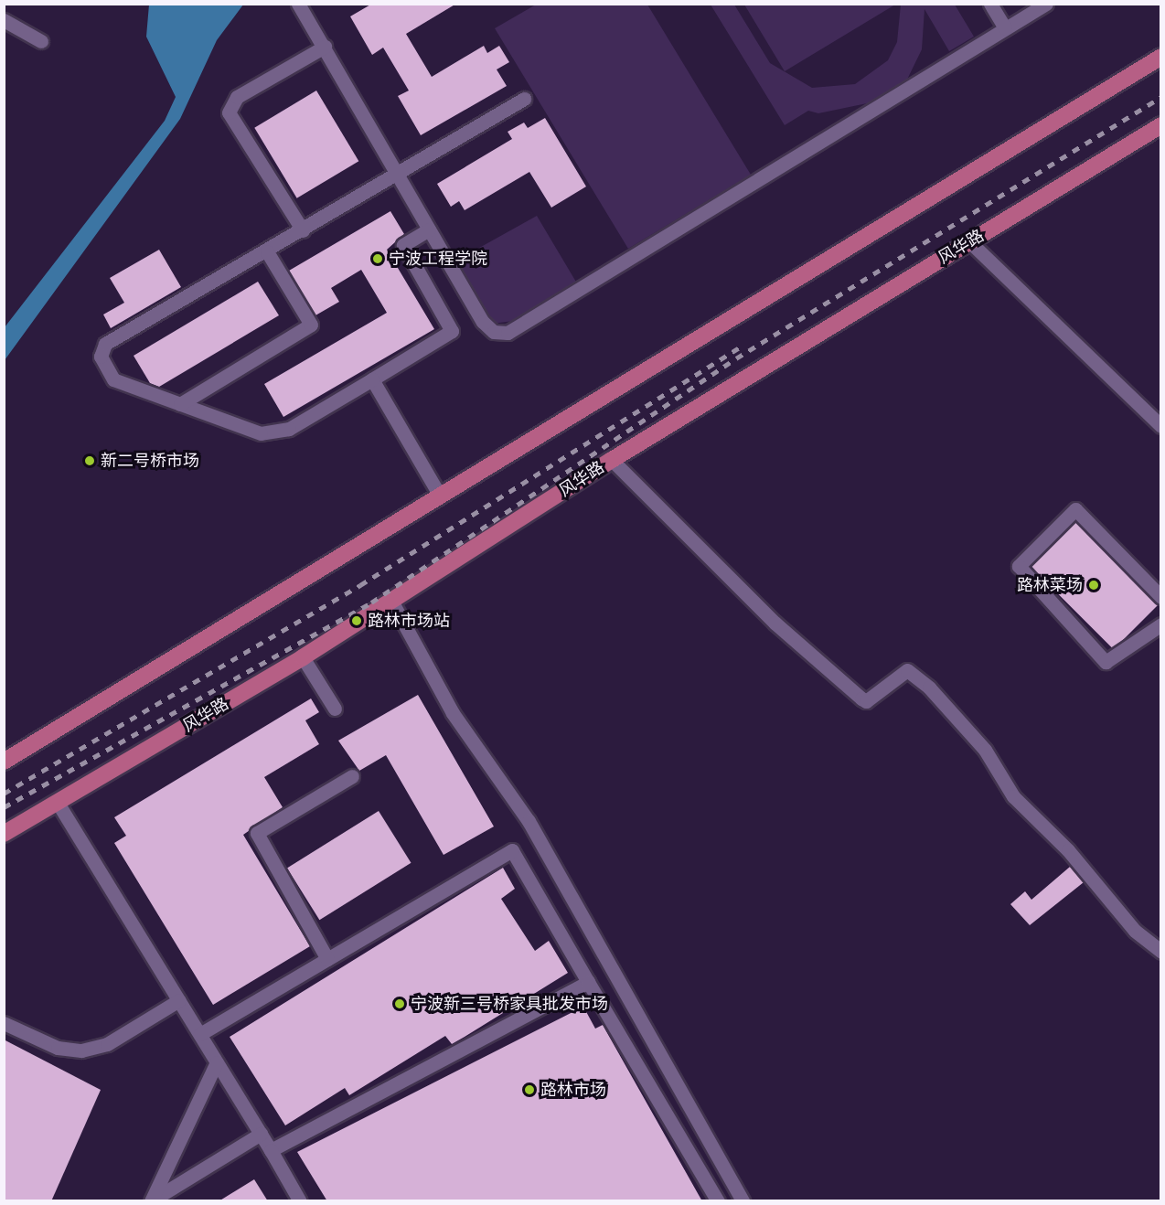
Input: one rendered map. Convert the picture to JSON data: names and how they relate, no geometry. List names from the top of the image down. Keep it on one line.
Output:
{"streets":{"main road":["风华路"]},"places":["宁波工程学院","新二号桥市场","路林菜场","路林市场站","宁波新三号桥家具批发市场","路林市场"]}
